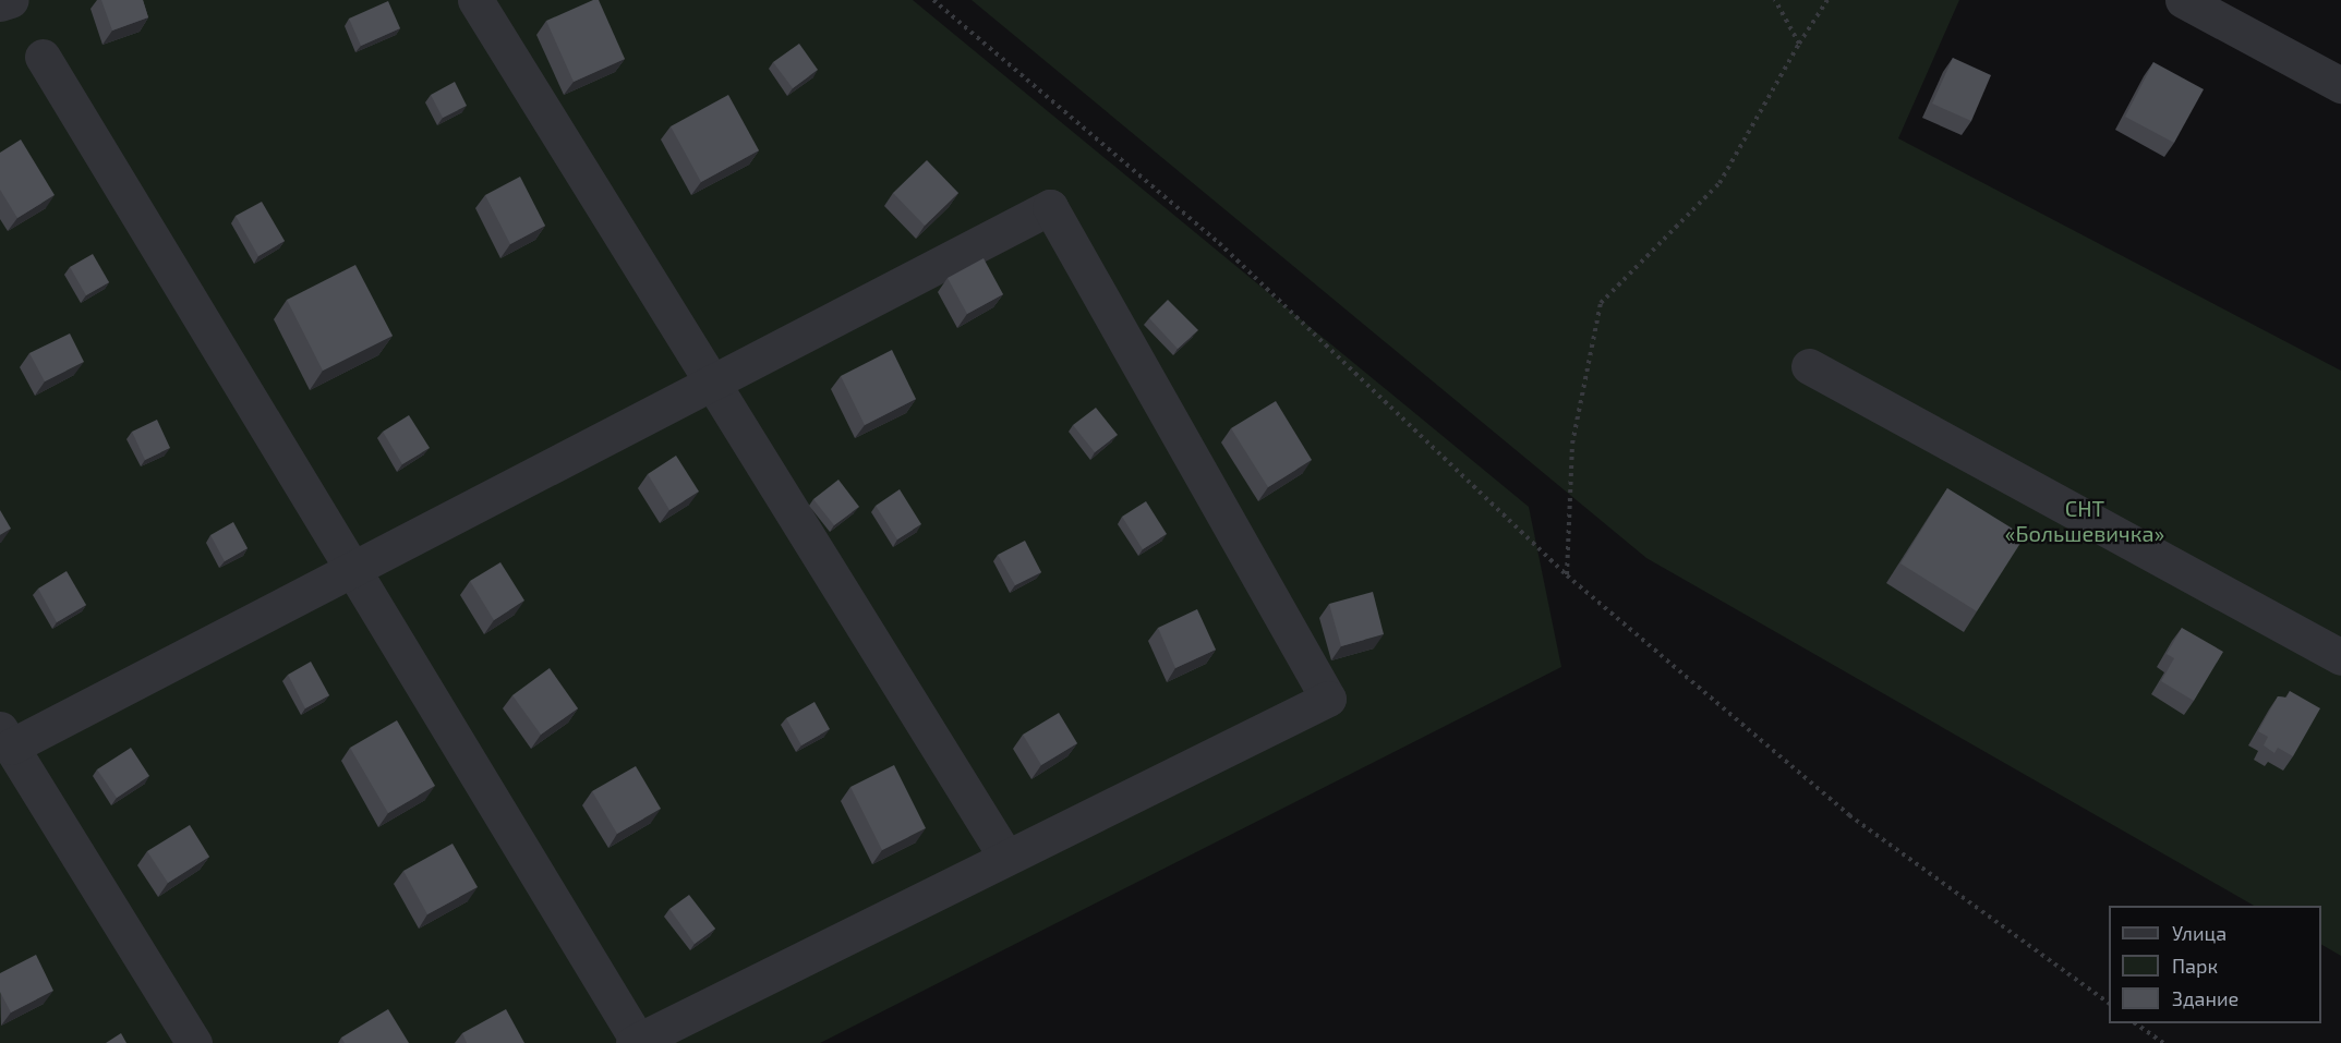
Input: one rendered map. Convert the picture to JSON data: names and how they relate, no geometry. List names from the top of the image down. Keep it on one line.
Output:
{"parks":["СНТ «Большевичка»"],"legend":["Улица","Парк","Здание"]}
